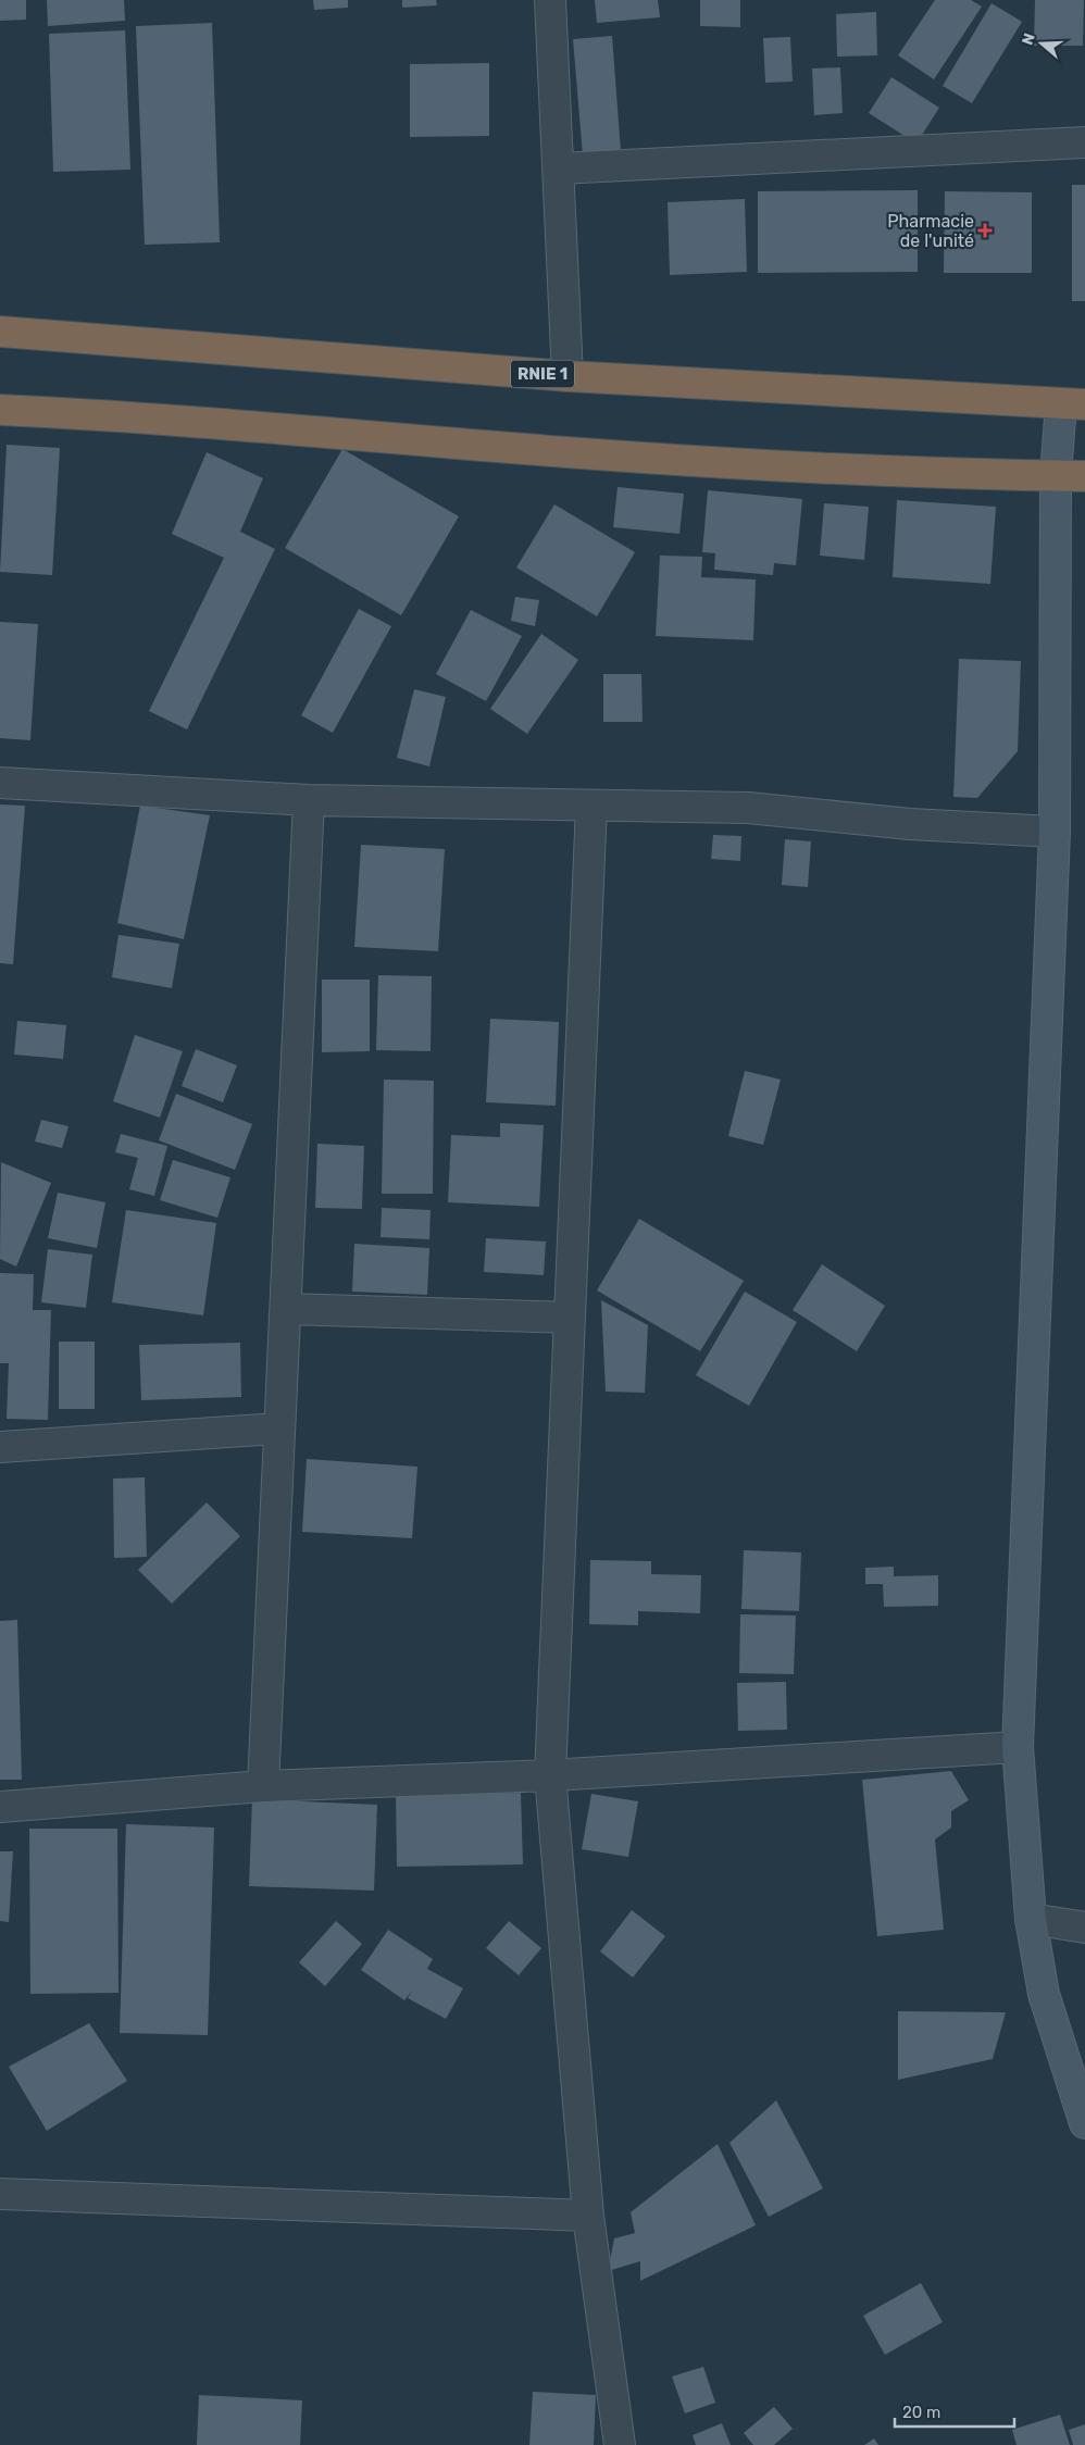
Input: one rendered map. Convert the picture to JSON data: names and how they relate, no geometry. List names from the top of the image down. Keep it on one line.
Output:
{"streets":{"highway":["RNIE 1"]},"places":{"health":["Pharmacie de l'unité"]},"scale_bar":"20 m","north":"left"}
